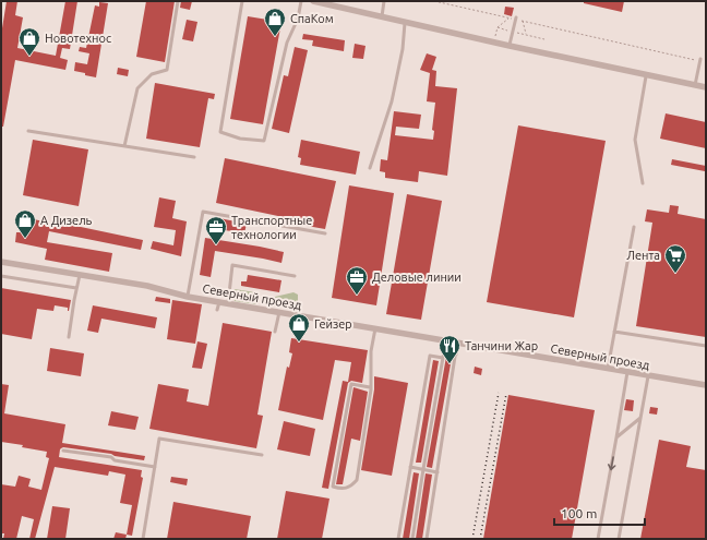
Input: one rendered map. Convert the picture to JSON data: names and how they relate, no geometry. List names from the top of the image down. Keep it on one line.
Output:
{"streets":{"street":["Северный проезд"]},"places":{"shop":["СпаКом","Новотехнос","А Дизель","Гейзер"],"office":["Транспортные технологии","Деловые линии"],"supermarket":["Лента"],"restaurant":["Танчини Жар"]},"scale_bar":"100 m"}
